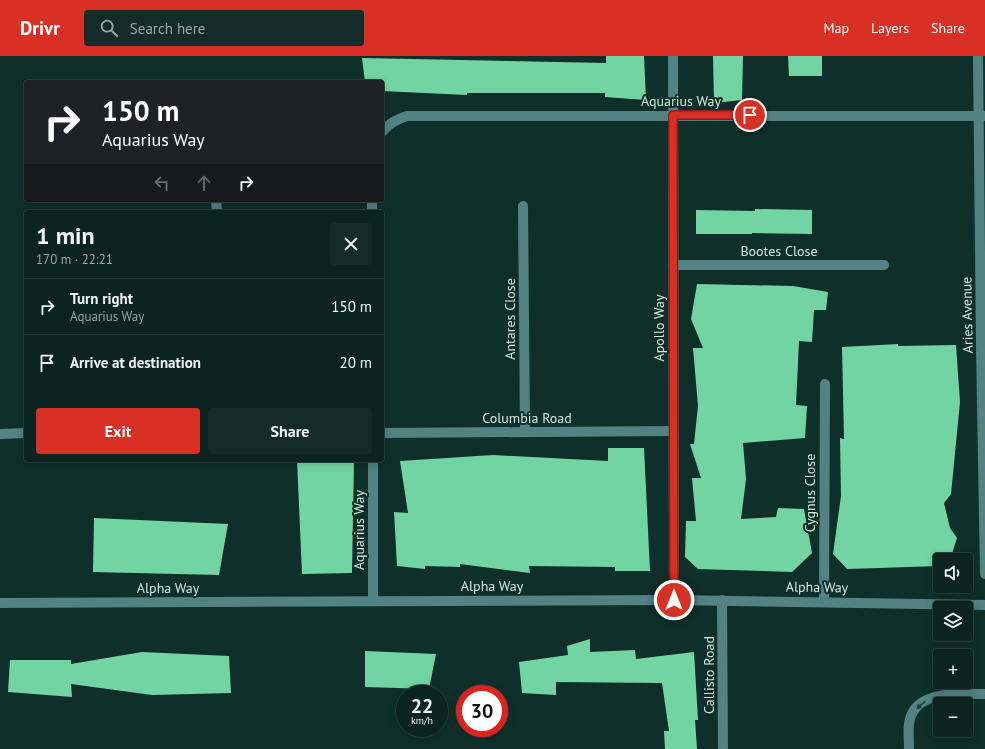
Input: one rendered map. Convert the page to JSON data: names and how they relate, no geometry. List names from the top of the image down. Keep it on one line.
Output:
{"streets":{"street":["Aquarius Way","Bootes Close","Aries Avenue","Antares Close","Apollo Way","Columbia Road","Cygnus Close","Alpha Way","Callisto Road"]},"crossings":[["Aquarius Way","Aries Avenue"],["Aquarius Way","Apollo Way"],["Aquarius Way","Alpha Way"],["Bootes Close","Apollo Way"],["Antares Close","Columbia Road"],["Apollo Way","Columbia Road"],["Apollo Way","Alpha Way"],["Cygnus Close","Alpha Way"],["Alpha Way","Callisto Road"]],"page":{"header":"Drivr","search":"Search here","nav":["Map","Layers","Share"],"turn":["150 m","Aquarius Way"],"heading":["1 min","170 m · 22:21"],"list":[{"name":"Turn right","note":"Aquarius Way","value":"150 m"},{"name":"Arrive at destination","value":"20 m"}],"buttons":["Exit","Share"],"map_buttons":["+","−"],"speed":"22 km/h","limit":"30"}}
